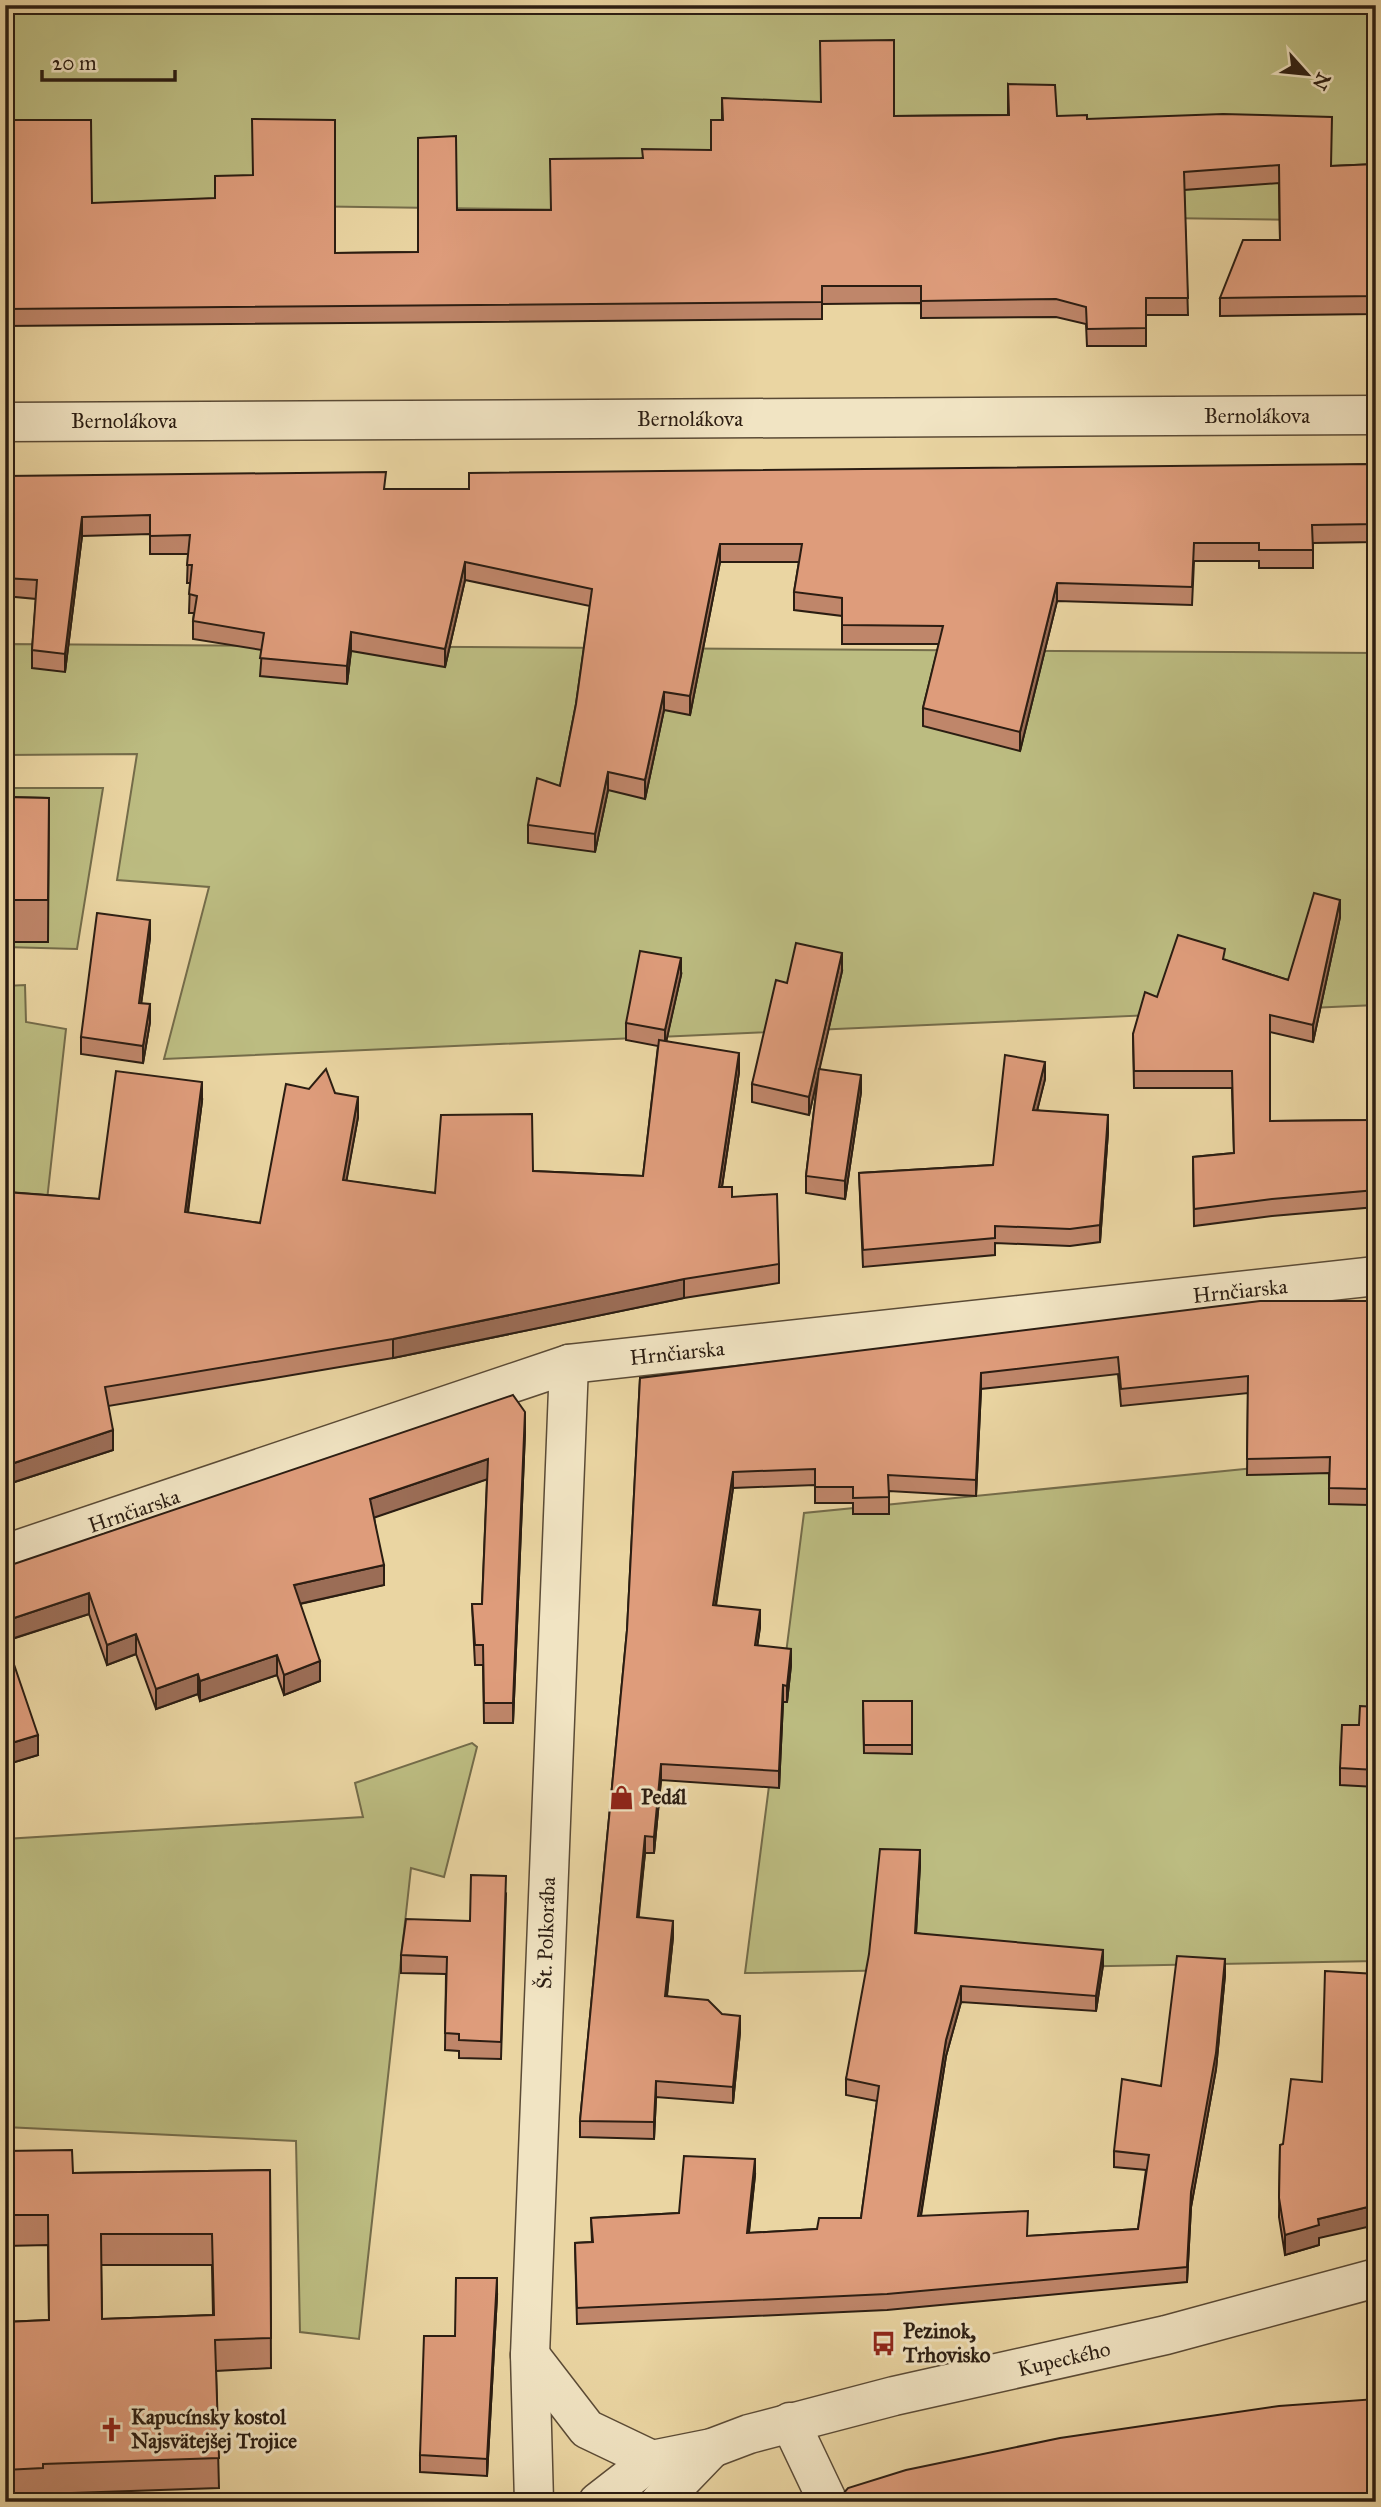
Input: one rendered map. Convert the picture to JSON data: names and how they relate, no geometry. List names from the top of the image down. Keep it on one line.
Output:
{"streets":{"street":["Bernolákova","Hrnčiarska","Št. Polkorába","Kupeckého"]},"crossings":[["Hrnčiarska","Št. Polkorába"]],"places":{"shop":["Pedál"],"bus stop":["Pezinok, Trhovisko"],"church":["Kapucínsky kostol Najsvätejšej Trojice"]},"scale_bar":"20 m","north":"bottom right"}
